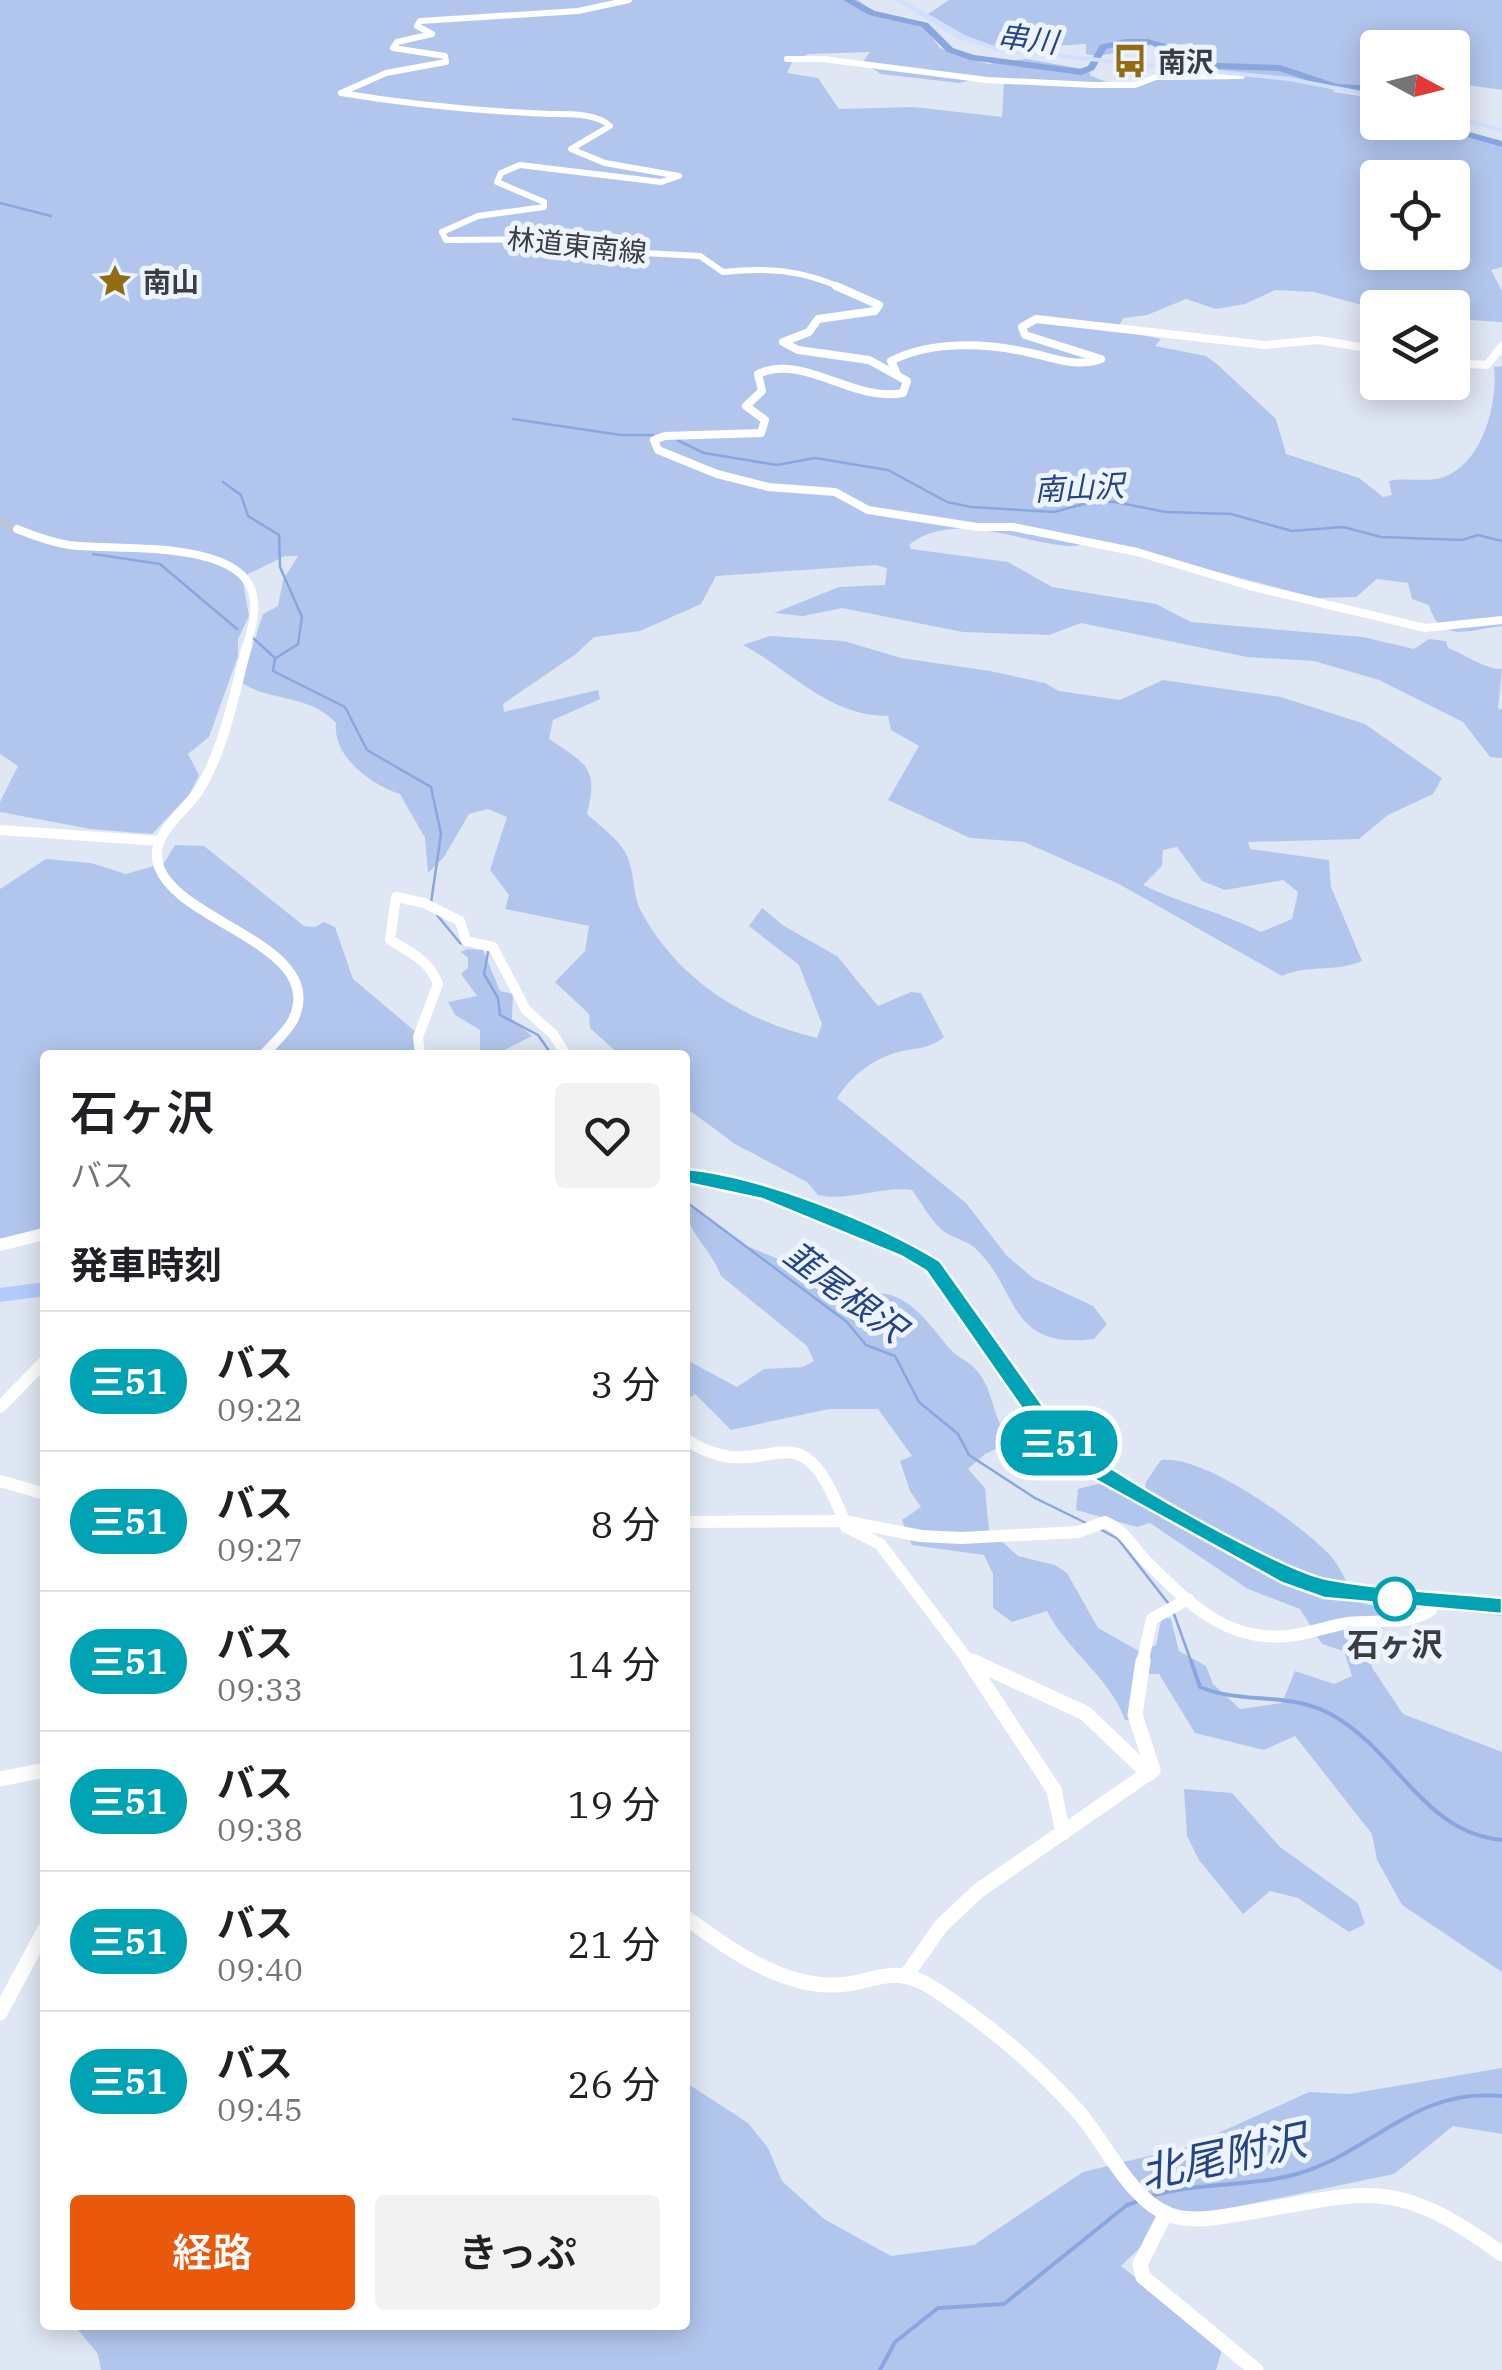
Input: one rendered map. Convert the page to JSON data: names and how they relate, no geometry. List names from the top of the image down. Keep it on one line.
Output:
{"streets":{"street":["林道東南線"]},"water":["串川","南山沢","韮尾根沢","北尾附沢"],"places":{"bus stop":["南沢"],"place":["南山"],"other":["石ヶ沢"]},"lines":["bus line 三51"],"north":"right","page":{"on_map":"三51","heading":[["石ヶ沢","バス"],"発車時刻"],"list":[{"mark":"三51","name":"バス","note":"09:22","value":"3 分"},{"mark":"三51","name":"バス","note":"09:27","value":"8 分"},{"mark":"三51","name":"バス","note":"09:33","value":"14 分"},{"mark":"三51","name":"バス","note":"09:38","value":"19 分"},{"mark":"三51","name":"バス","note":"09:40","value":"21 分"},{"mark":"三51","name":"バス","note":"09:45","value":"26 分"}],"buttons":["経路","きっぷ"]}}
